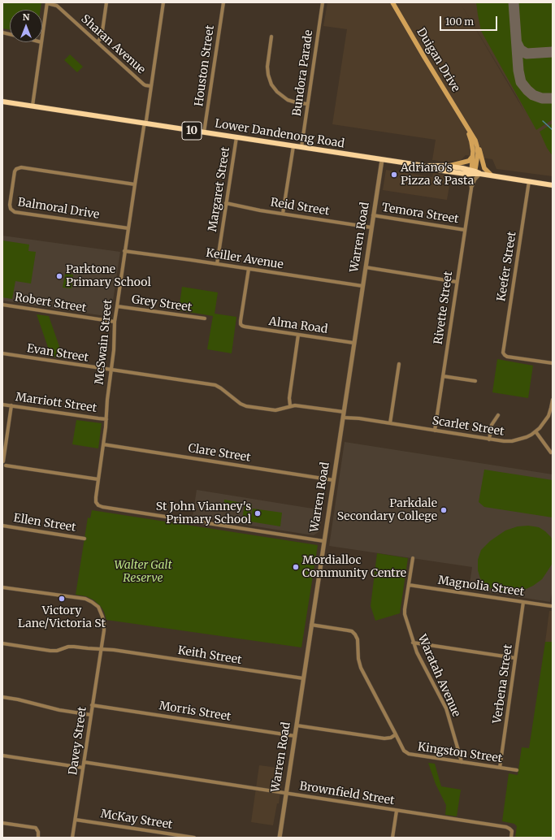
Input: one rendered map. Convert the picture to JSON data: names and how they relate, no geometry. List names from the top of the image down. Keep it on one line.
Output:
{"streets":{"highway":["10","Lower Dandenong Road"],"main road":["Duigan Drive"],"street":["Sharan Avenue","Houston Street","Bundora Parade","Margaret Street","Reid Street","Balmoral Drive","Temora Street","Warren Road","Keiller Avenue","Keefer Street","Robert Street","Grey Street","Rivette Street","Alma Road","McSwain Street","Evan Street","Marriott Street","Scarlet Street","Clare Street","Ellen Street","Magnolia Street","Keith Street","Waratah Avenue","Verbena Street","Morris Street","Davey Street","Kingston Street","Brownfield Street","McKay Street"]},"crossings":[["Sharan Avenue","McSwain Street"],["Duigan Drive","Lower Dandenong Road"],["Houston Street","Lower Dandenong Road"],["Bundora Parade","Lower Dandenong Road"],["Lower Dandenong Road","Margaret Street"],["Lower Dandenong Road","Warren Road"],["Lower Dandenong Road","Keefer Street"],["Lower Dandenong Road","Rivette Street"],["Lower Dandenong Road","McSwain Street"],["Margaret Street","Reid Street"],["Margaret Street","Keiller Avenue"],["Reid Street","Warren Road"],["Balmoral Drive","McSwain Street"],["Temora Street","Warren Road"],["Temora Street","Rivette Street"],["Warren Road","Keiller Avenue"],["Warren Road","Alma Road"],["Warren Road","McSwain Street"],["Warren Road","Scarlet Street"],["Warren Road","Clare Street"],["Warren Road","Keith Street"],["Warren Road","Morris Street"],["Warren Road","Kingston Street"],["Warren Road","Brownfield Street"],["Keiller Avenue","Alma Road"],["Keiller Avenue","McSwain Street"],["Robert Street","McSwain Street"],["Grey Street","McSwain Street"],["Rivette Street","Scarlet Street"],["McSwain Street","Evan Street"],["McSwain Street","Marriott Street"],["McSwain Street","Clare Street"],["Evan Street","Scarlet Street"],["Magnolia Street","Waratah Avenue"],["Magnolia Street","Verbena Street"],["Keith Street","Davey Street"],["Waratah Avenue","Kingston Street"],["Verbena Street","Kingston Street"],["Morris Street","Davey Street"],["Davey Street","Brownfield Street"],["Davey Street","McKay Street"]],"parks":["Walter Galt Reserve"],"places":["Adriano's Pizza & Pasta","Parktone Primary School","Parkdale Secondary College","St John Vianney's Primary School","Mordialloc Community Centre","Victory Lane/Victoria St"],"scale_bar":"100 m","north":"top"}
